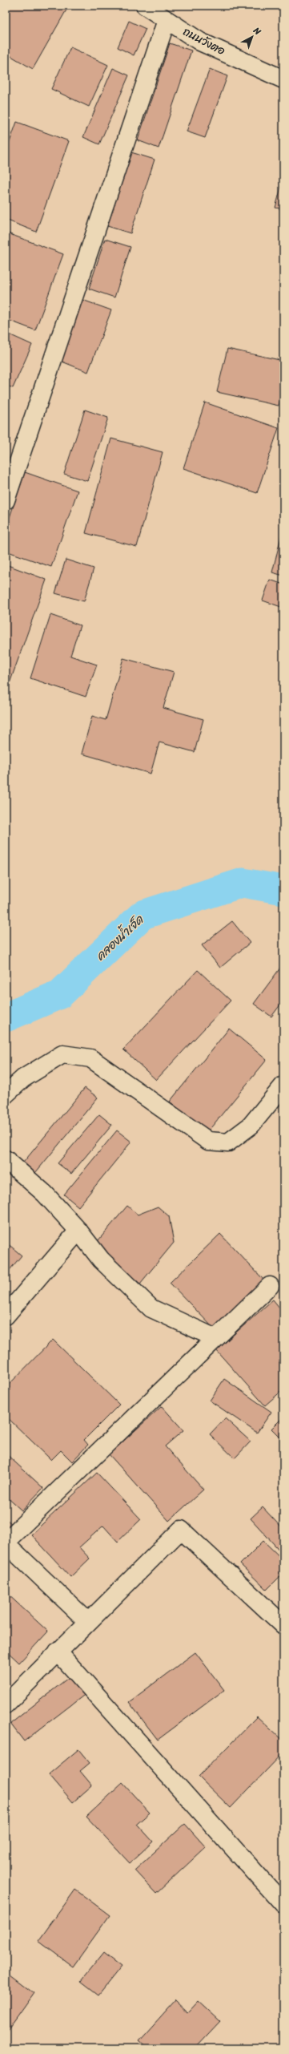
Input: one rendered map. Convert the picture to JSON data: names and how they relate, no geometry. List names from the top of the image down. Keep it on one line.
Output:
{"streets":{"street":["ถนนวังตอ"]},"water":["คลองน้ำเจ็ด"],"north":"top right"}
